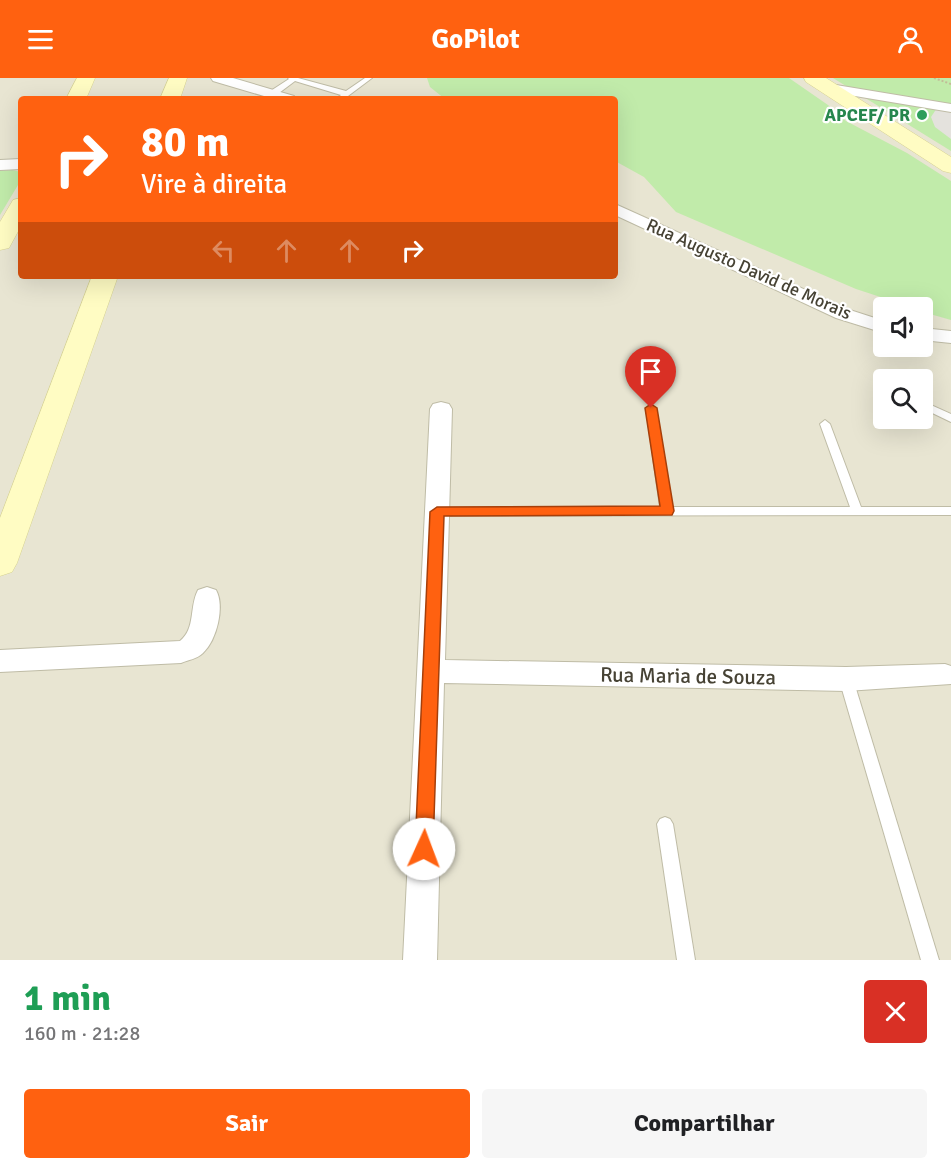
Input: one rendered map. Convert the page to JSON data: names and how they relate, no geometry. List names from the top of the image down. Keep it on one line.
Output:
{"streets":{"street":["Rua Augusto David de Morais","Rua Maria de Souza"]},"places":["APCEF/ PR"],"page":{"header":"GoPilot","turn":["80 m","Vire à direita"],"heading":["1 min","160 m · 21:28"],"buttons":["Sair","Compartilhar"]}}
